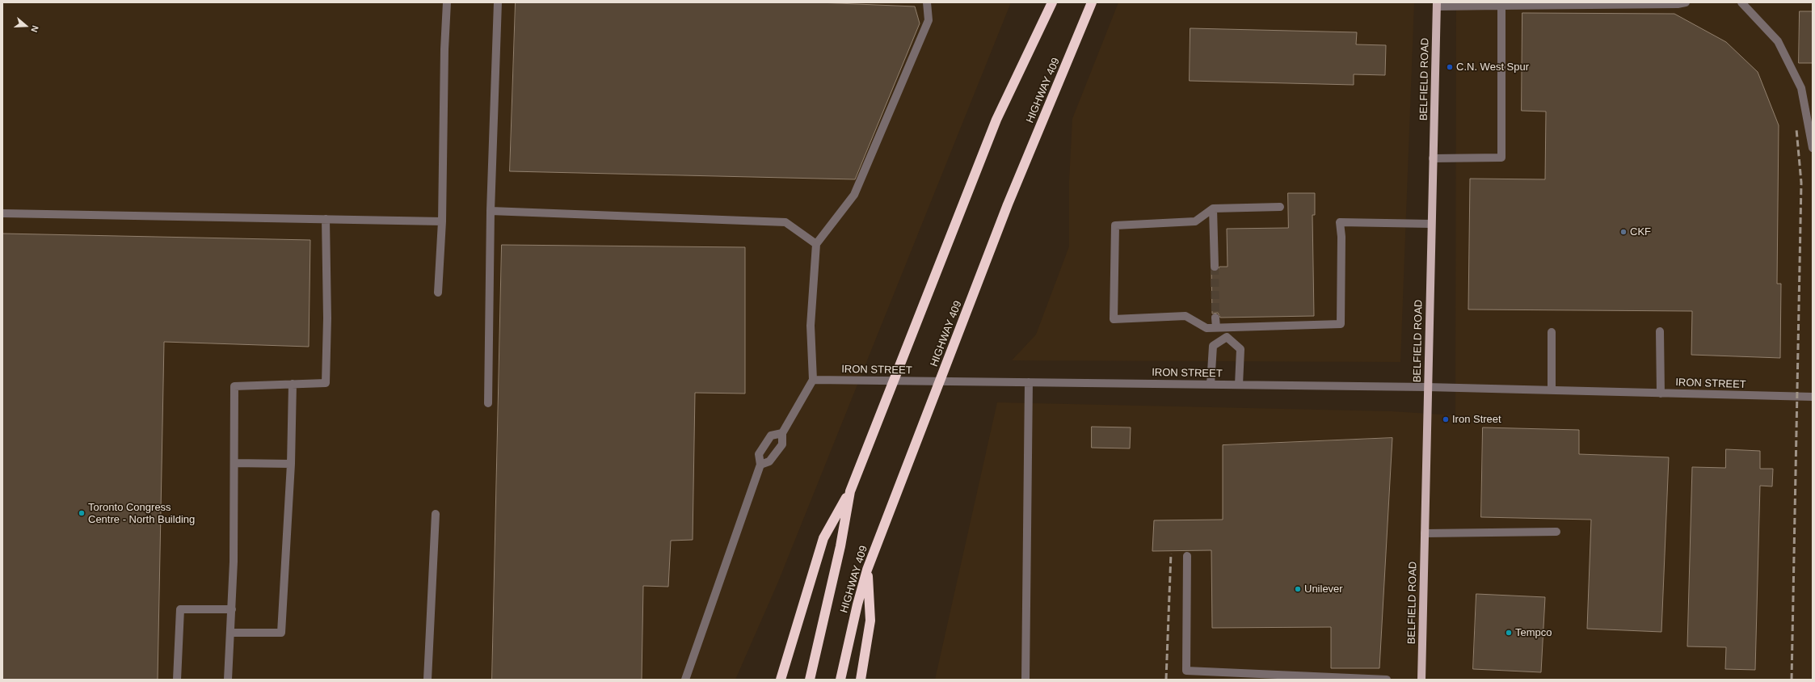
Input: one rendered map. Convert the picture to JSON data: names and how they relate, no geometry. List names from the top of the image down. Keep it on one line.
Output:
{"streets":{"highway":["HIGHWAY 409"],"main road":["BELFIELD ROAD"],"street":["IRON STREET"]},"crossings":[["BELFIELD ROAD","IRON STREET"]],"places":["C.N. West Spur","CKF","Iron Street","Toronto Congress Centre - North Building","Unilever","Tempco"],"north":"right"}
